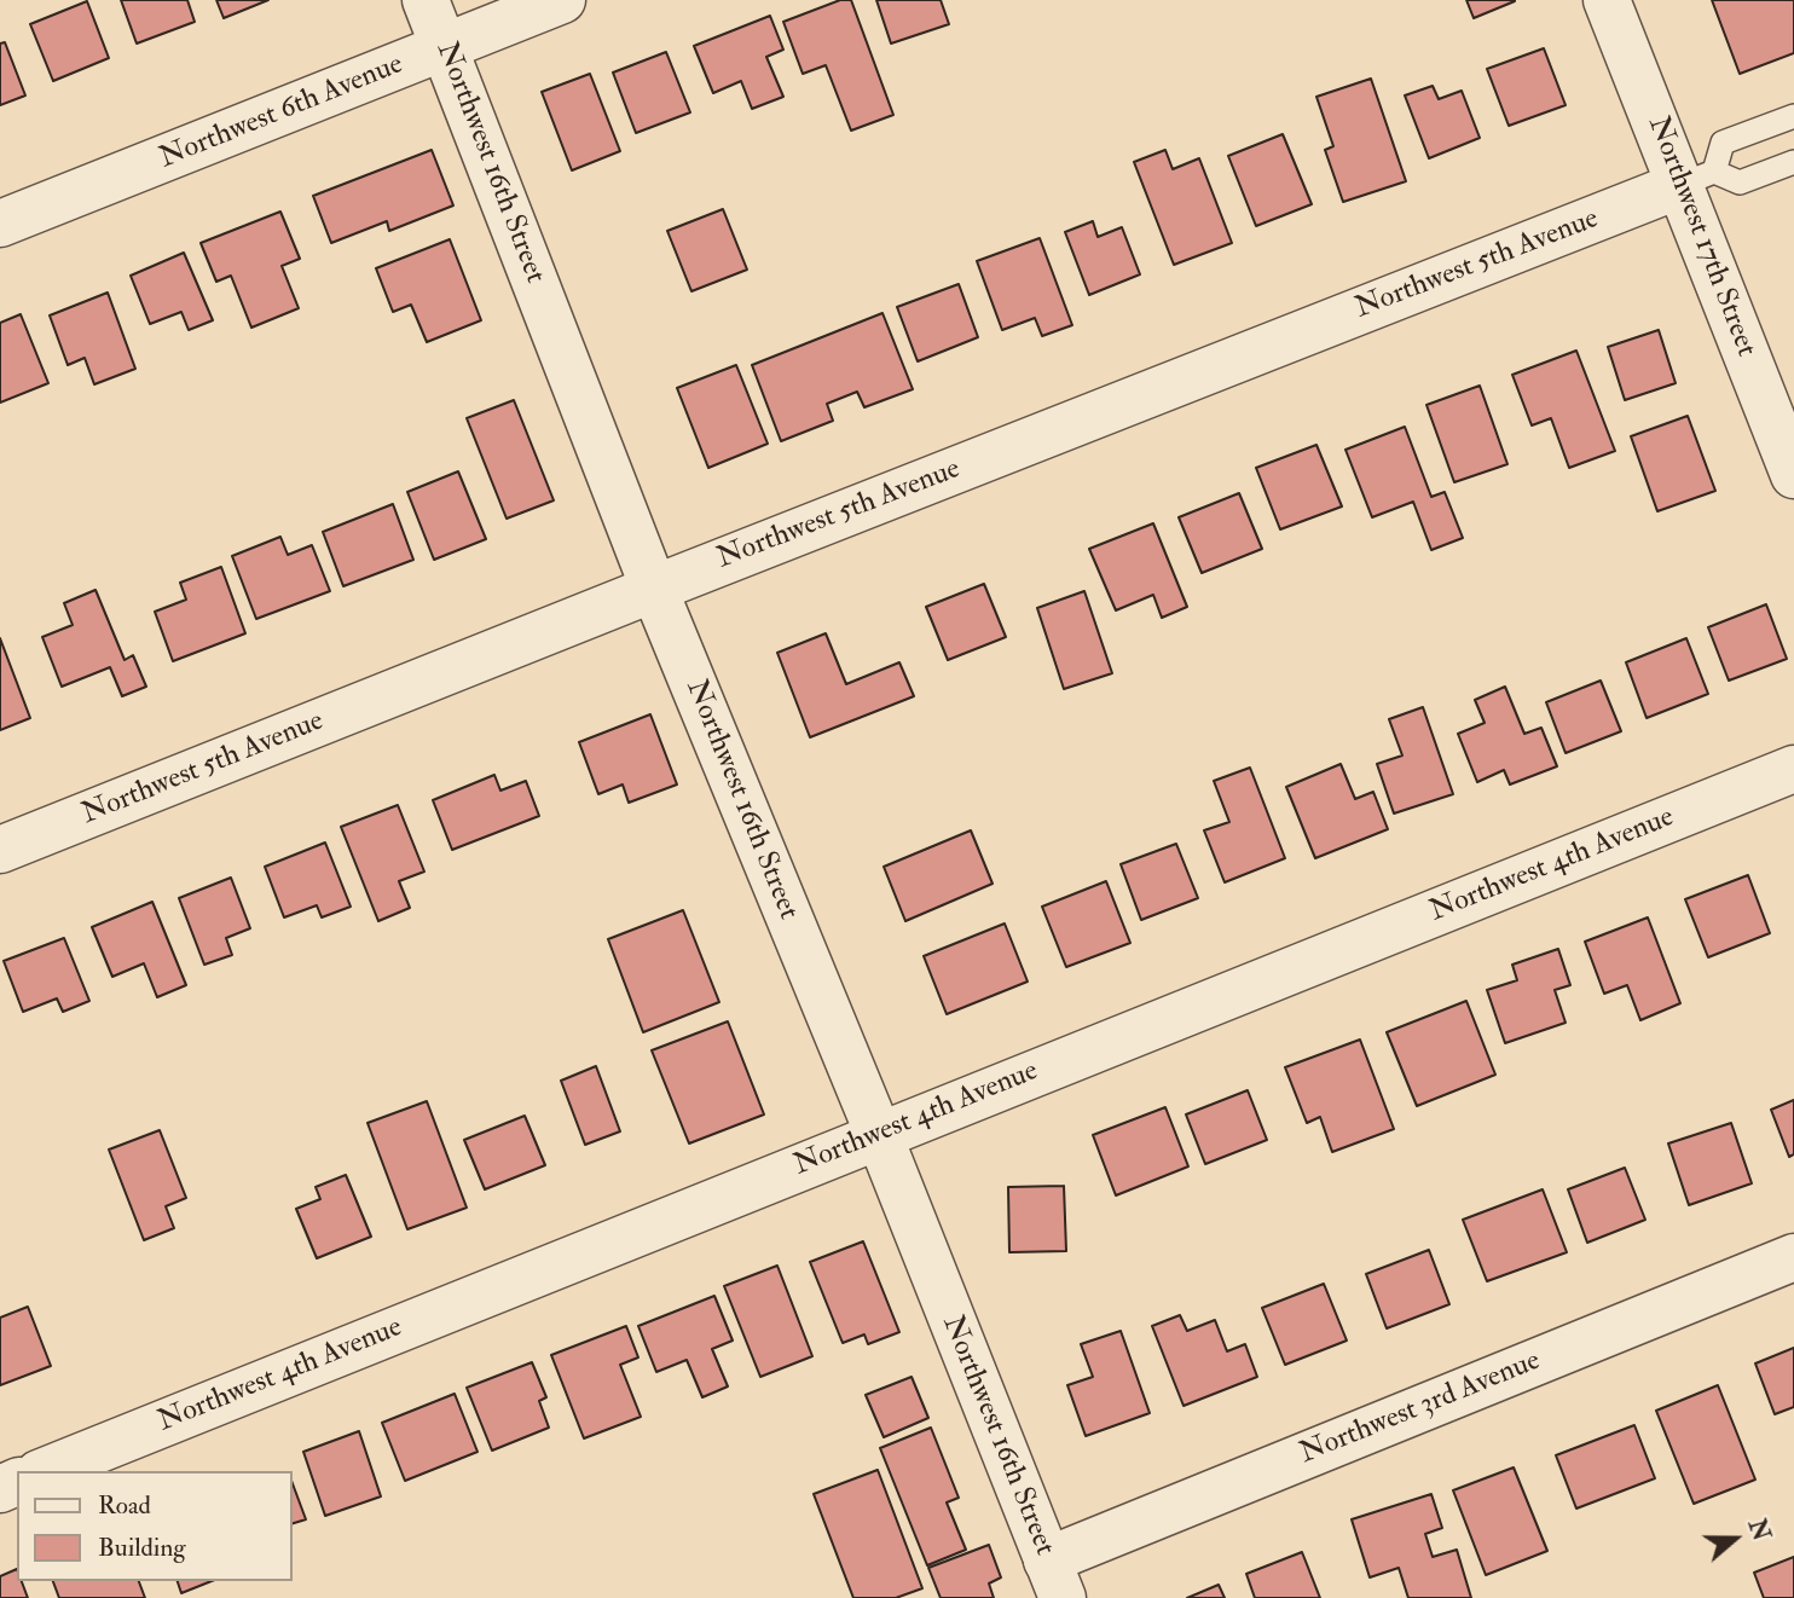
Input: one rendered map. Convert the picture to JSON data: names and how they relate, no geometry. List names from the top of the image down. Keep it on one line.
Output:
{"streets":{"street":["Northwest 6th Avenue","Northwest 16th Street","Northwest 17th Street","Northwest 5th Avenue","Northwest 4th Avenue","Northwest 3rd Avenue"]},"crossings":[["Northwest 6th Avenue","Northwest 16th Street"],["Northwest 16th Street","Northwest 5th Avenue"],["Northwest 16th Street","Northwest 4th Avenue"],["Northwest 16th Street","Northwest 3rd Avenue"],["Northwest 17th Street","Northwest 5th Avenue"]],"legend":["Road","Building"],"north":"right"}
